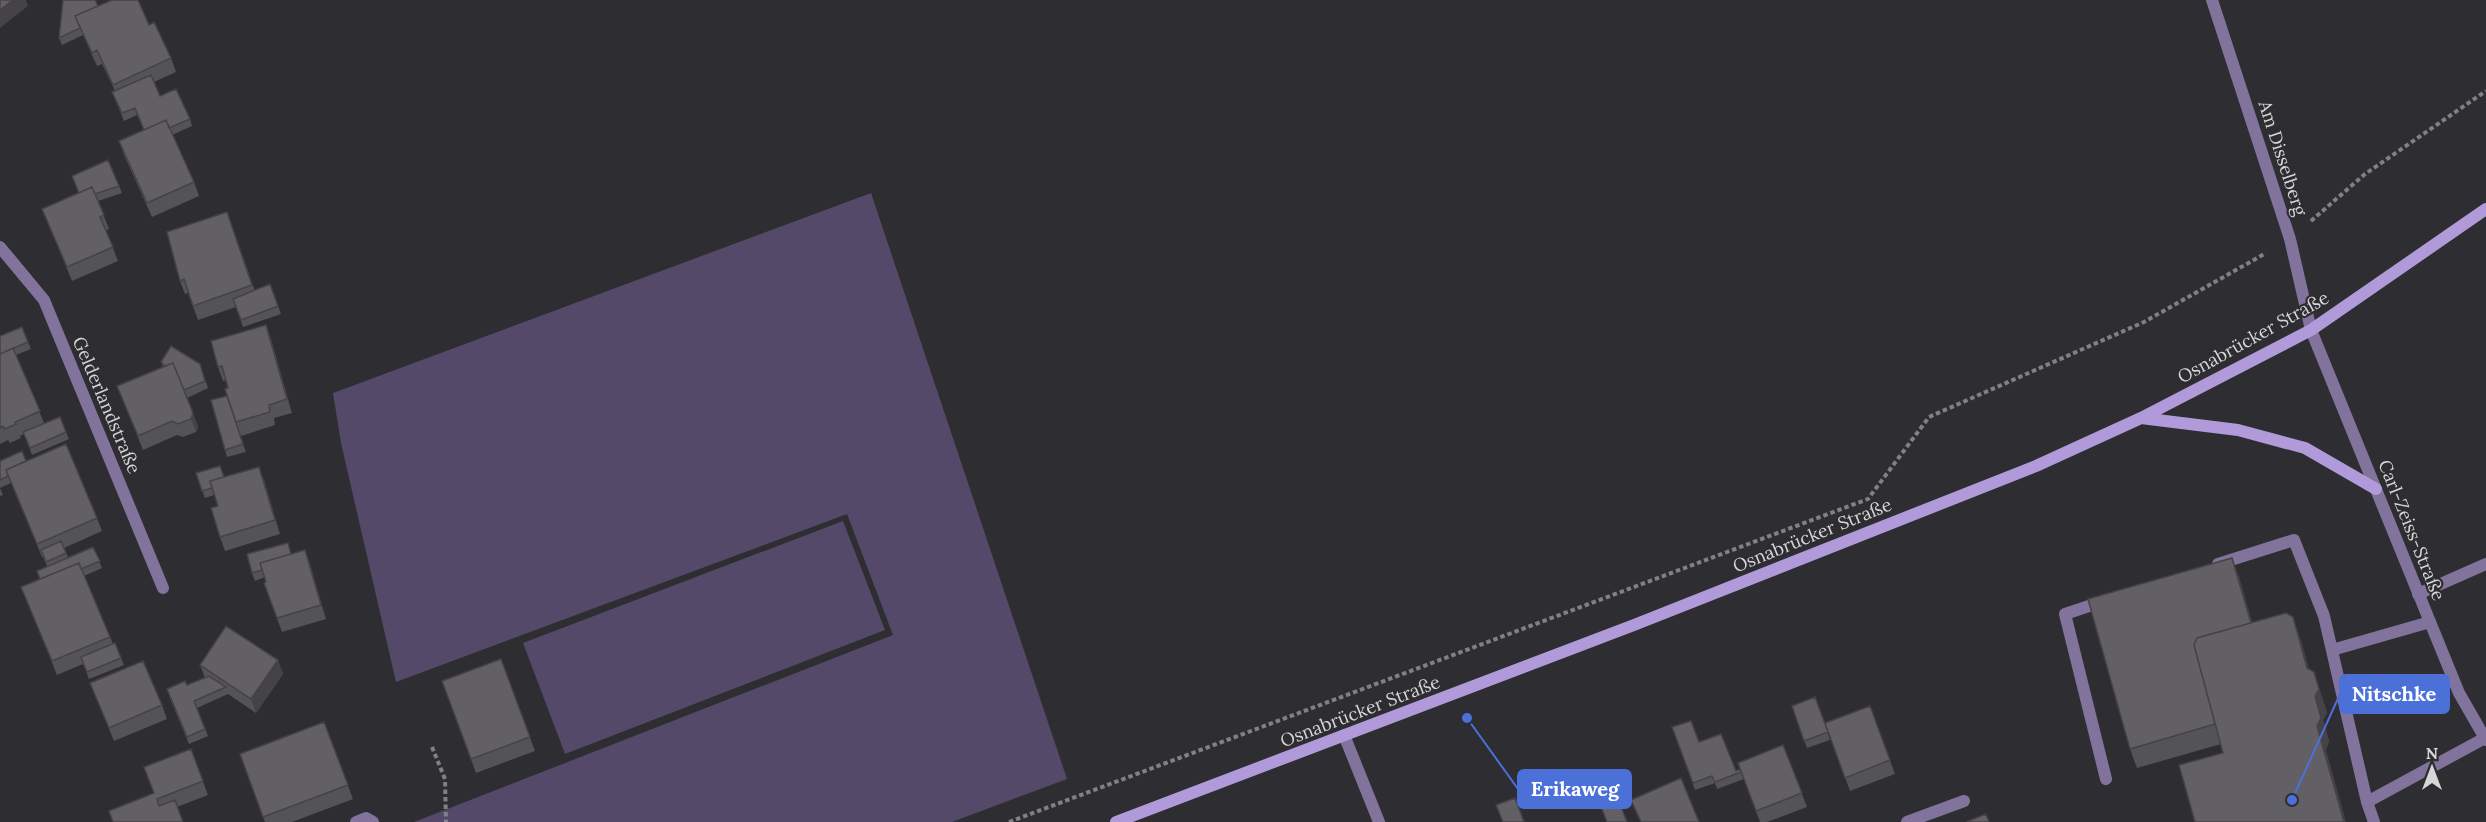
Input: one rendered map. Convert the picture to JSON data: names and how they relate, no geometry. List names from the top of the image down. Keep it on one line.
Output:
{"streets":{"main road":["Osnabrücker Straße"],"street":["Am Disselberg","Gelderlandstraße","Carl-Zeiss-Straße"]},"crossings":[["Am Disselberg","Osnabrücker Straße"],["Am Disselberg","Carl-Zeiss-Straße"],["Osnabrücker Straße","Carl-Zeiss-Straße"]],"places":["Erikaweg","Nitschke"],"north":"top"}
